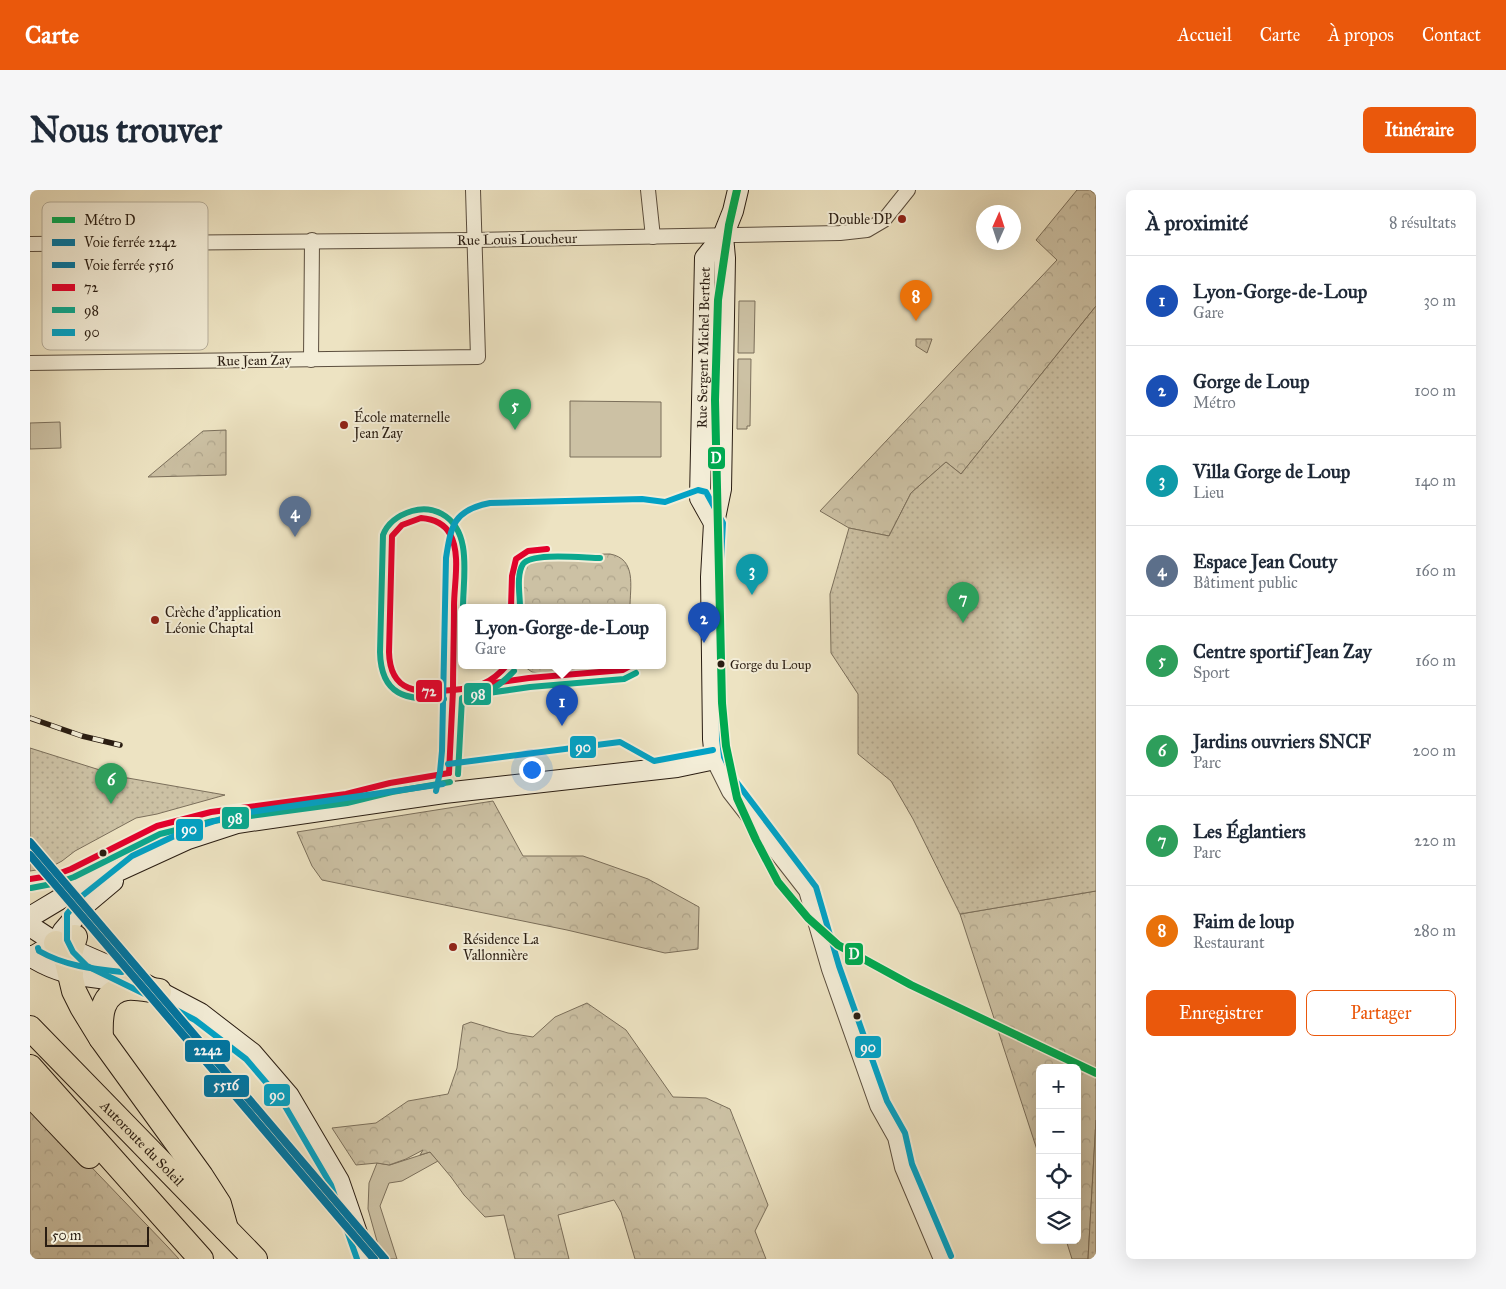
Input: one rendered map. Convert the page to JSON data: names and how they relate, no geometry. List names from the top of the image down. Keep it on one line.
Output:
{"streets":{"highway":["Autoroute du Soleil"],"main road":["Rue Sergent Michel Berthet"],"street":["Rue Louis Loucheur","Rue Jean Zay"]},"crossings":[["Rue Louis Loucheur","Rue Sergent Michel Berthet"],["Rue Louis Loucheur","Rue Jean Zay"]],"places":["Double DP","École maternelle Jean Zay","Crèche d'application Léonie Chaptal","Gorge du Loup","Résidence La Vallonnière"],"lines":["metro line D","transit line 90","transit line 98","transit line 72","rail line 2242","rail line 5516"],"legend":["Métro D","Voie ferrée 2242","Voie ferrée 5516","72","98","90"],"scale_bar":"50 m","north":"top","page":{"header":"Carte","nav":["Accueil","Carte","À propos","Contact"],"buttons":["Itinéraire",["Enregistrer","Partager"]],"title":"Nous trouver","heading":["À proximité","8 résultats"],"list":[{"mark":"1","name":"Lyon-Gorge-de-Loup","note":"Gare","value":"30 m"},{"mark":"2","name":"Gorge de Loup","note":"Métro","value":"100 m"},{"mark":"3","name":"Villa Gorge de Loup","note":"Lieu","value":"140 m"},{"mark":"4","name":"Espace Jean Couty","note":"Bâtiment public","value":"160 m"},{"mark":"5","name":"Centre sportif Jean Zay","note":"Sport","value":"160 m"},{"mark":"6","name":"Jardins ouvriers SNCF","note":"Parc","value":"200 m"},{"mark":"7","name":"Les Églantiers","note":"Parc","value":"220 m"},{"mark":"8","name":"Faim de loup","note":"Restaurant","value":"280 m"}],"pins":["8","5","4","3","7","2","1","6"],"popup":["Lyon-Gorge-de-Loup","Gare"],"map_buttons":["+","−"],"scale":"50 m"}}
